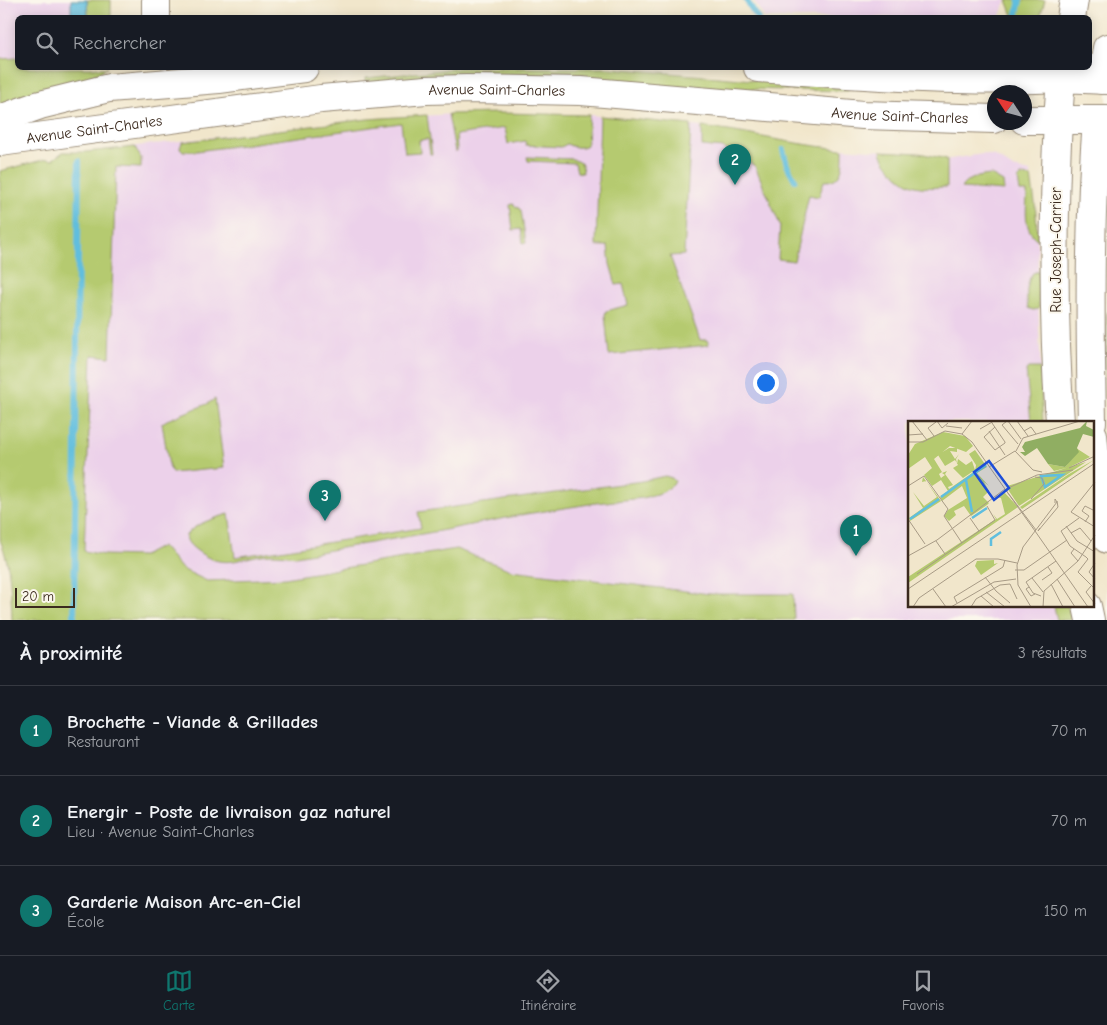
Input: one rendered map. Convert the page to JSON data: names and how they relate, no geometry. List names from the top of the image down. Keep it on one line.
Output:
{"streets":{"main road":["Avenue Saint-Charles","Rue Joseph-Carrier"]},"scale_bar":"20 m","north":"top left","page":{"search":"Rechercher","pins":["2","3","1"],"scale":"20 m","heading":["À proximité","3 résultats"],"list":[{"mark":"1","name":"Brochette - Viande & Grillades","note":"Restaurant","value":"70 m"},{"mark":"2","name":"Energir - Poste de livraison gaz naturel","note":"Lieu · Avenue Saint-Charles","value":"70 m"},{"mark":"3","name":"Garderie Maison Arc-en-Ciel","note":"École","value":"150 m"}],"nav":["Carte","Itinéraire","Favoris"]}}
